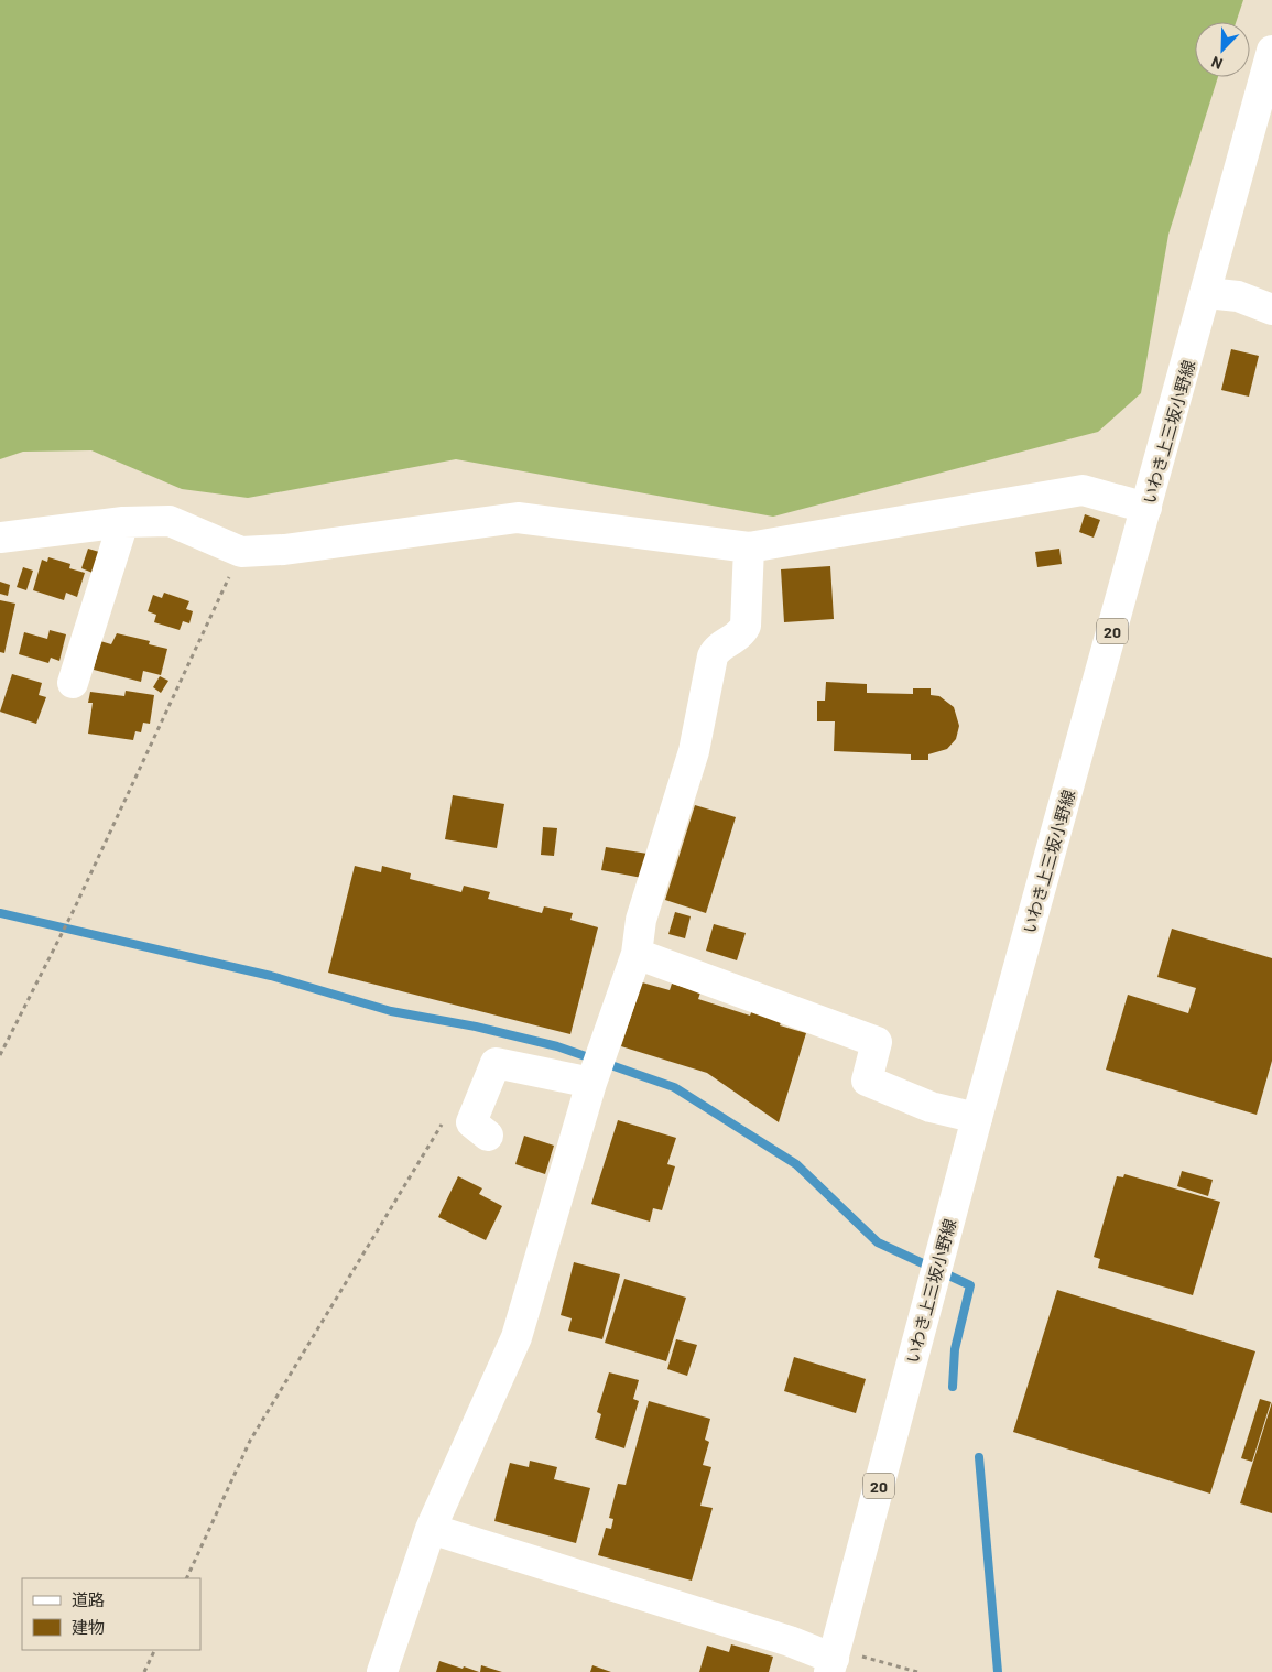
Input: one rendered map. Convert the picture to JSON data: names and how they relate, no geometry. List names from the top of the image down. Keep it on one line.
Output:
{"streets":{"street":["いわき上三坂小野線","20"]},"legend":["道路","建物"],"north":"bottom left"}
